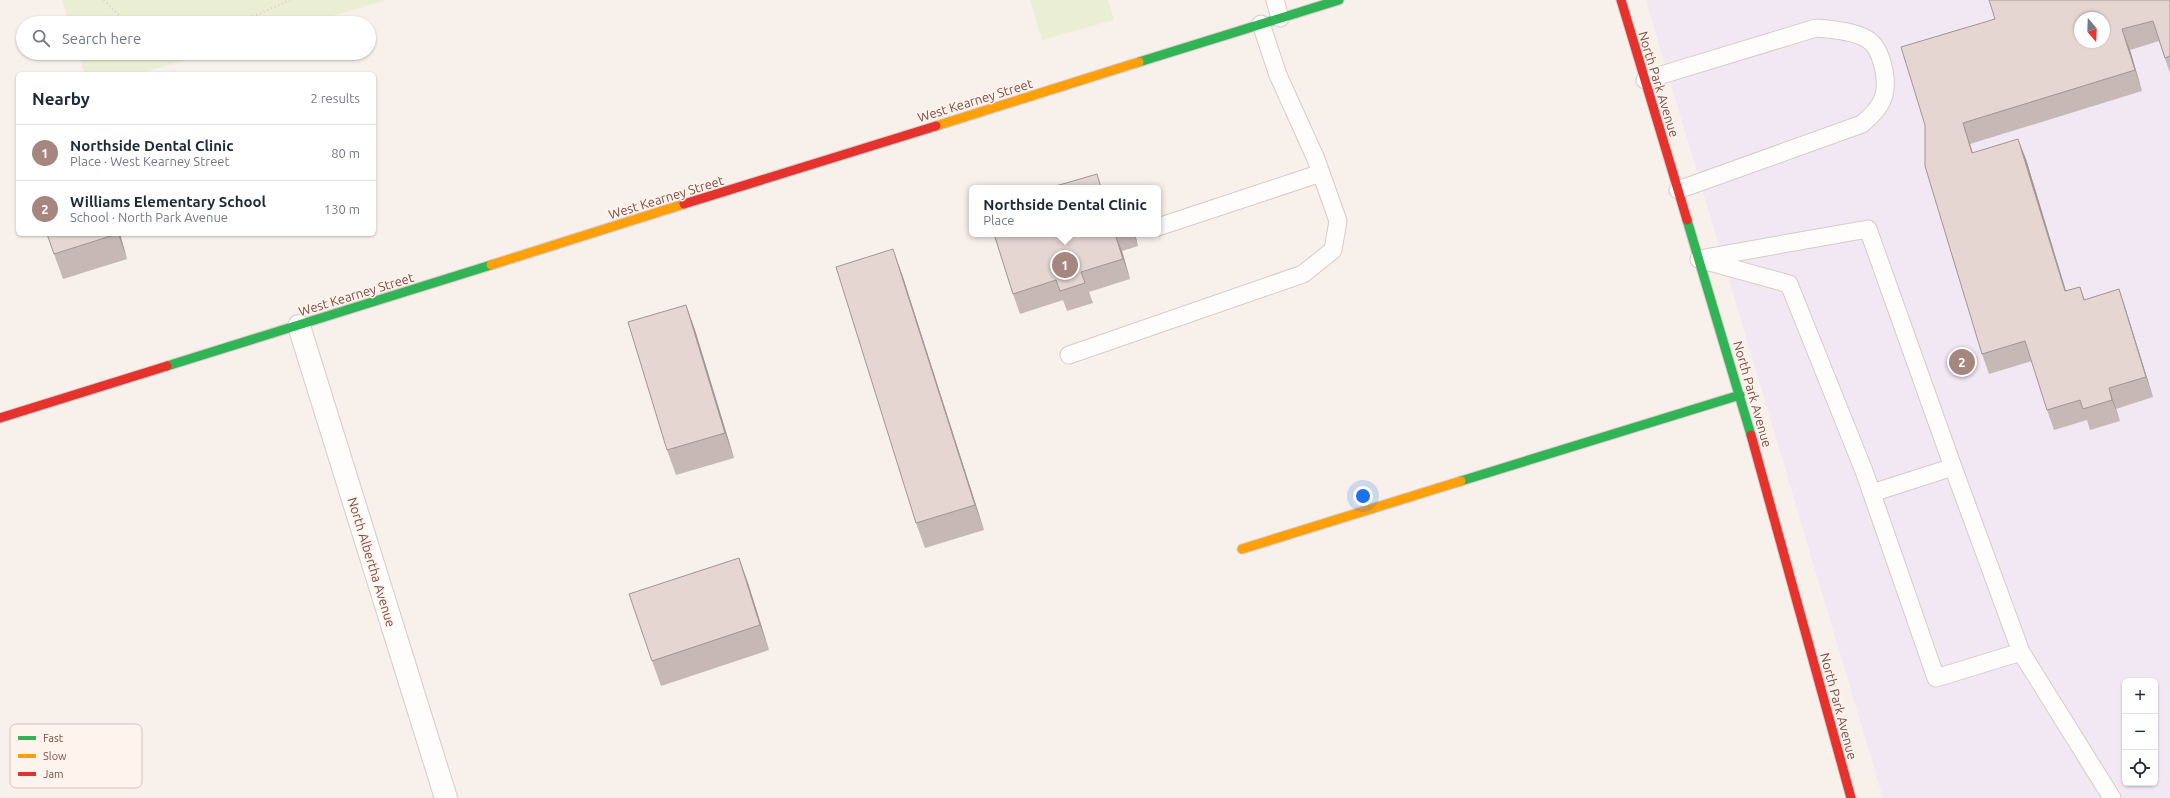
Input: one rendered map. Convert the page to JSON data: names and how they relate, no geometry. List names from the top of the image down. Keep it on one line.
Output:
{"streets":{"main road":["North Park Avenue","West Kearney Street"],"street":["North Albertha Avenue"]},"crossings":[["West Kearney Street","North Albertha Avenue"]],"legend":["Fast","Slow","Jam"],"north":"bottom","page":{"search":"Search here","heading":["Nearby","2 results"],"list":[{"mark":"1","name":"Northside Dental Clinic","note":"Place · West Kearney Street","value":"80 m"},{"mark":"2","name":"Williams Elementary School","note":"School · North Park Avenue","value":"130 m"}],"popup":["Northside Dental Clinic","Place"],"pins":["1","2"],"map_buttons":["+","−"]}}
